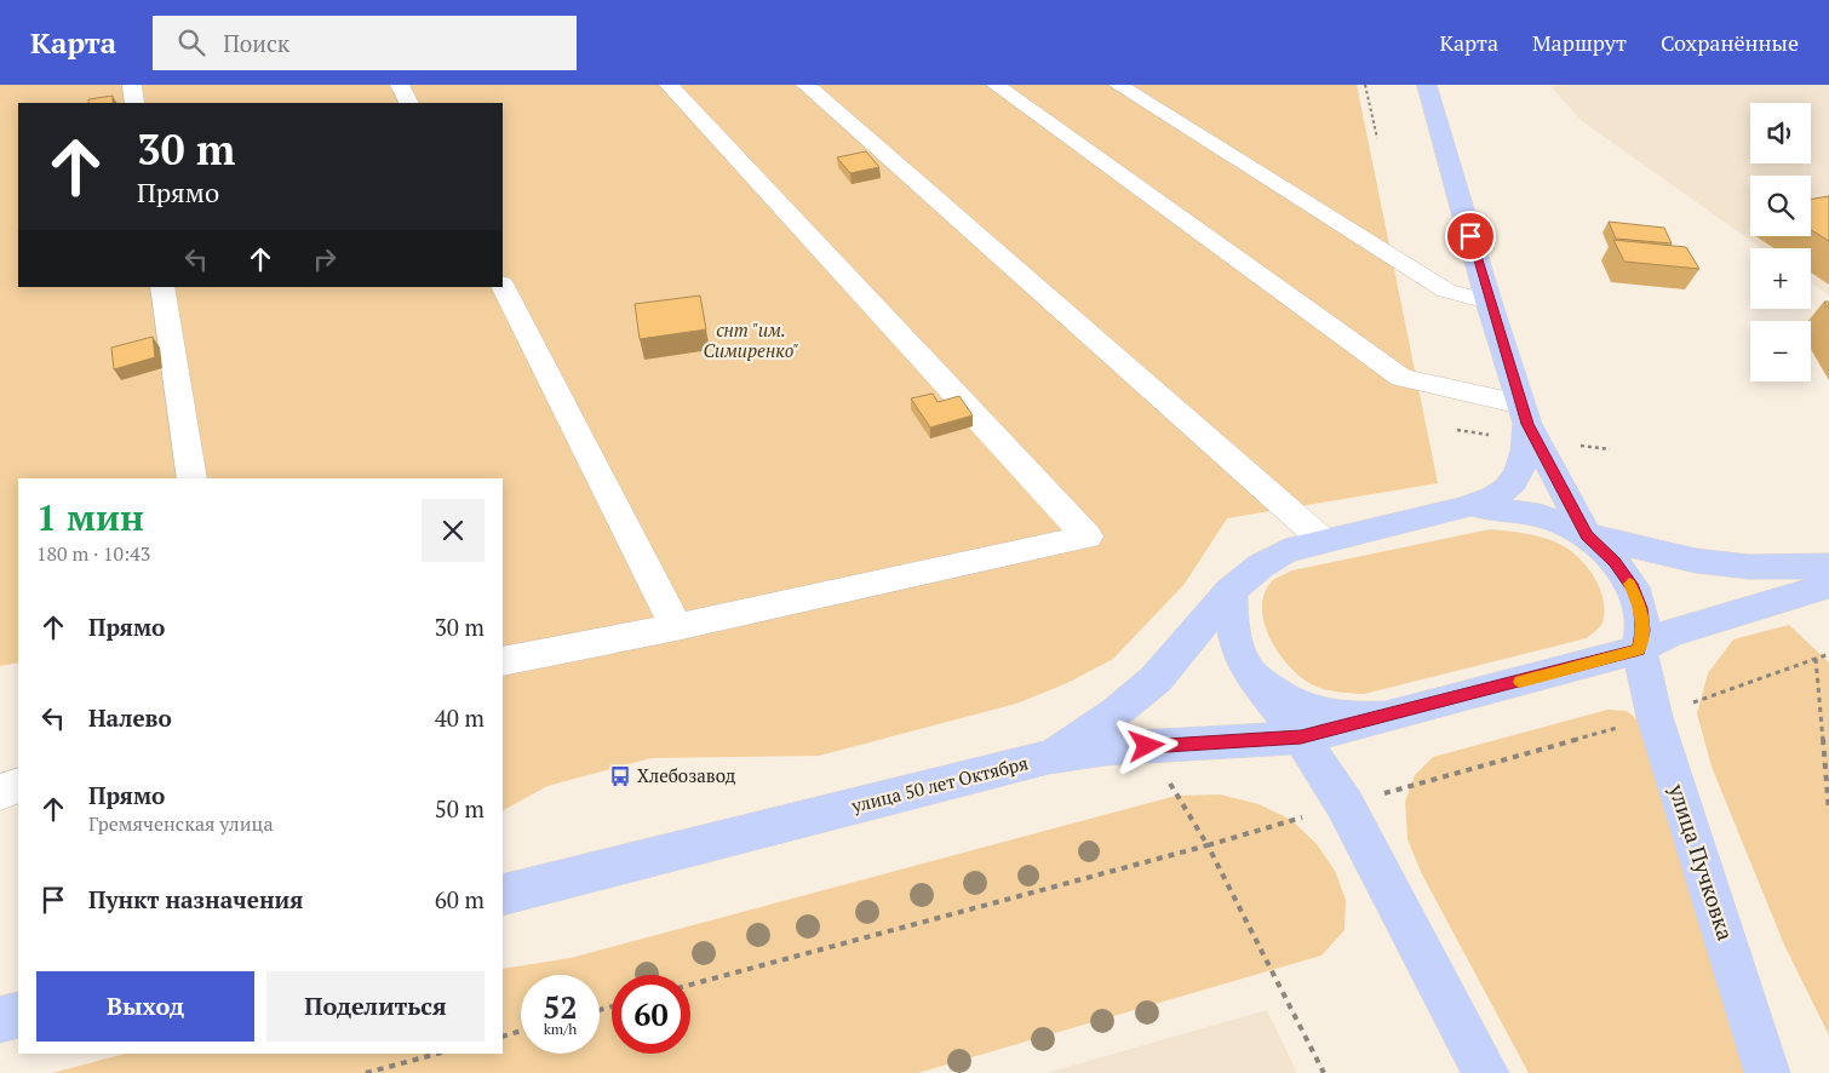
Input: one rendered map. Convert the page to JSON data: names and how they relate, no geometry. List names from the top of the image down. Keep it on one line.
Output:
{"streets":{"main road":["улица 50 лет Октября","улица Пучковка"]},"parks":["снт \"им. Симиренко\""],"places":{"bus stop":["Хлебозавод"]},"page":{"header":"Карта","search":"Поиск","nav":["Карта","Маршрут","Сохранённые"],"map_buttons":["+","−"],"turn":["30 m","Прямо"],"heading":["1 мин","180 m · 10:43"],"list":[{"name":"Прямо","value":"30 m"},{"name":"Налево","value":"40 m"},{"name":"Прямо","note":"Гремяченская улица","value":"50 m"},{"name":"Пункт назначения","value":"60 m"}],"buttons":["Выход","Поделиться"],"speed":"52 km/h","limit":"60"}}
